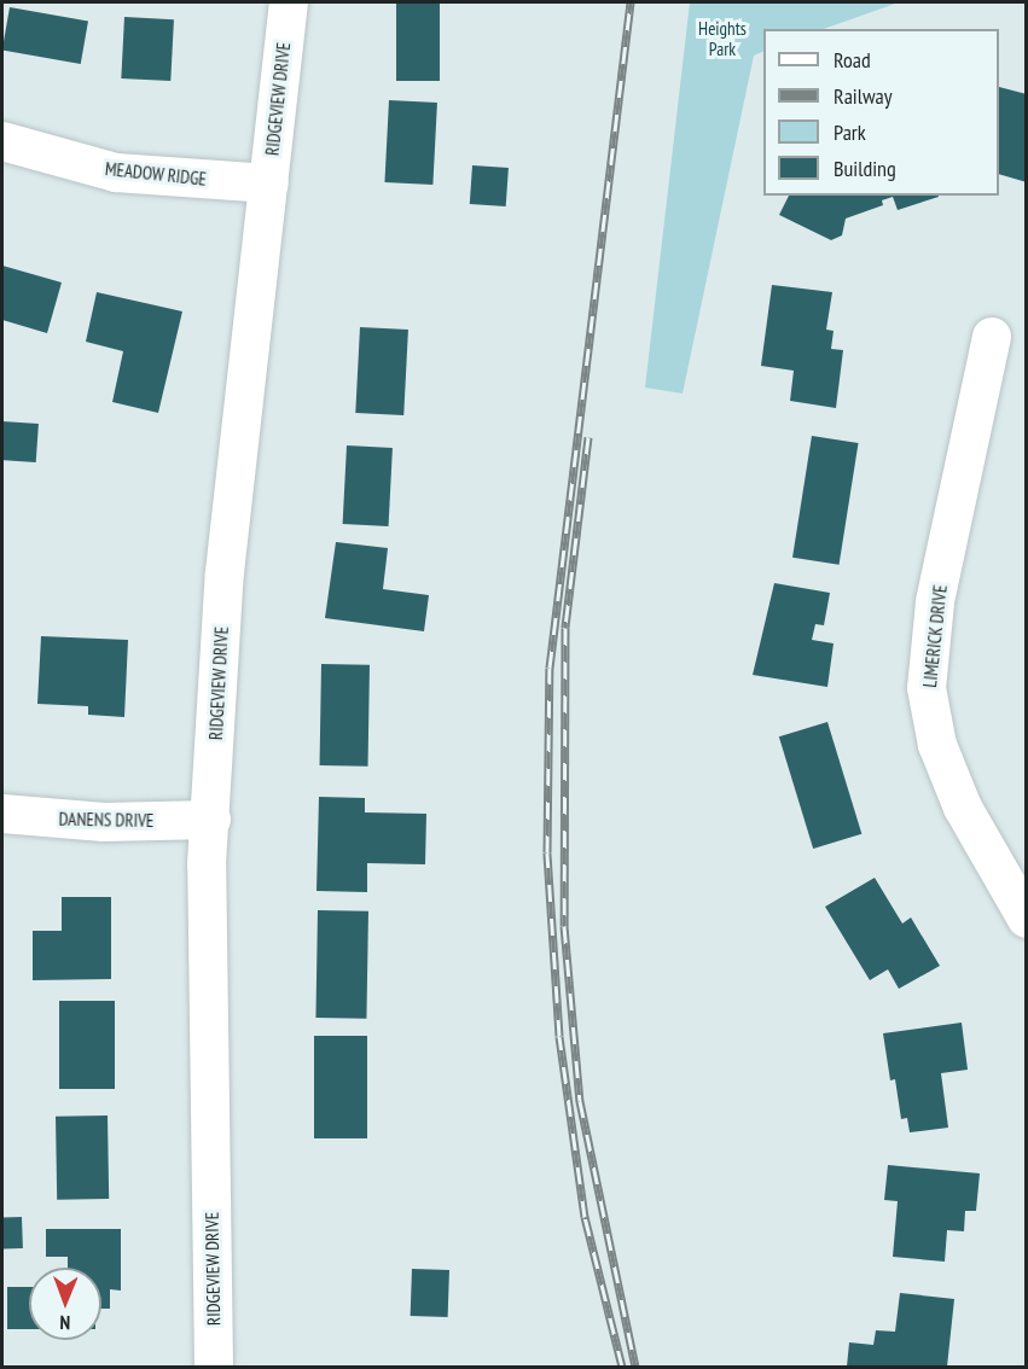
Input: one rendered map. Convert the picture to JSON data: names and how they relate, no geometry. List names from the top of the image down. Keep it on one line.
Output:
{"streets":{"street":["RIDGEVIEW DRIVE","MEADOW RIDGE","LIMERICK DRIVE","DANENS DRIVE"]},"crossings":[["RIDGEVIEW DRIVE","MEADOW RIDGE"],["RIDGEVIEW DRIVE","DANENS DRIVE"]],"parks":["Heights Park"],"legend":["Road","Railway","Park","Building"],"north":"bottom"}
